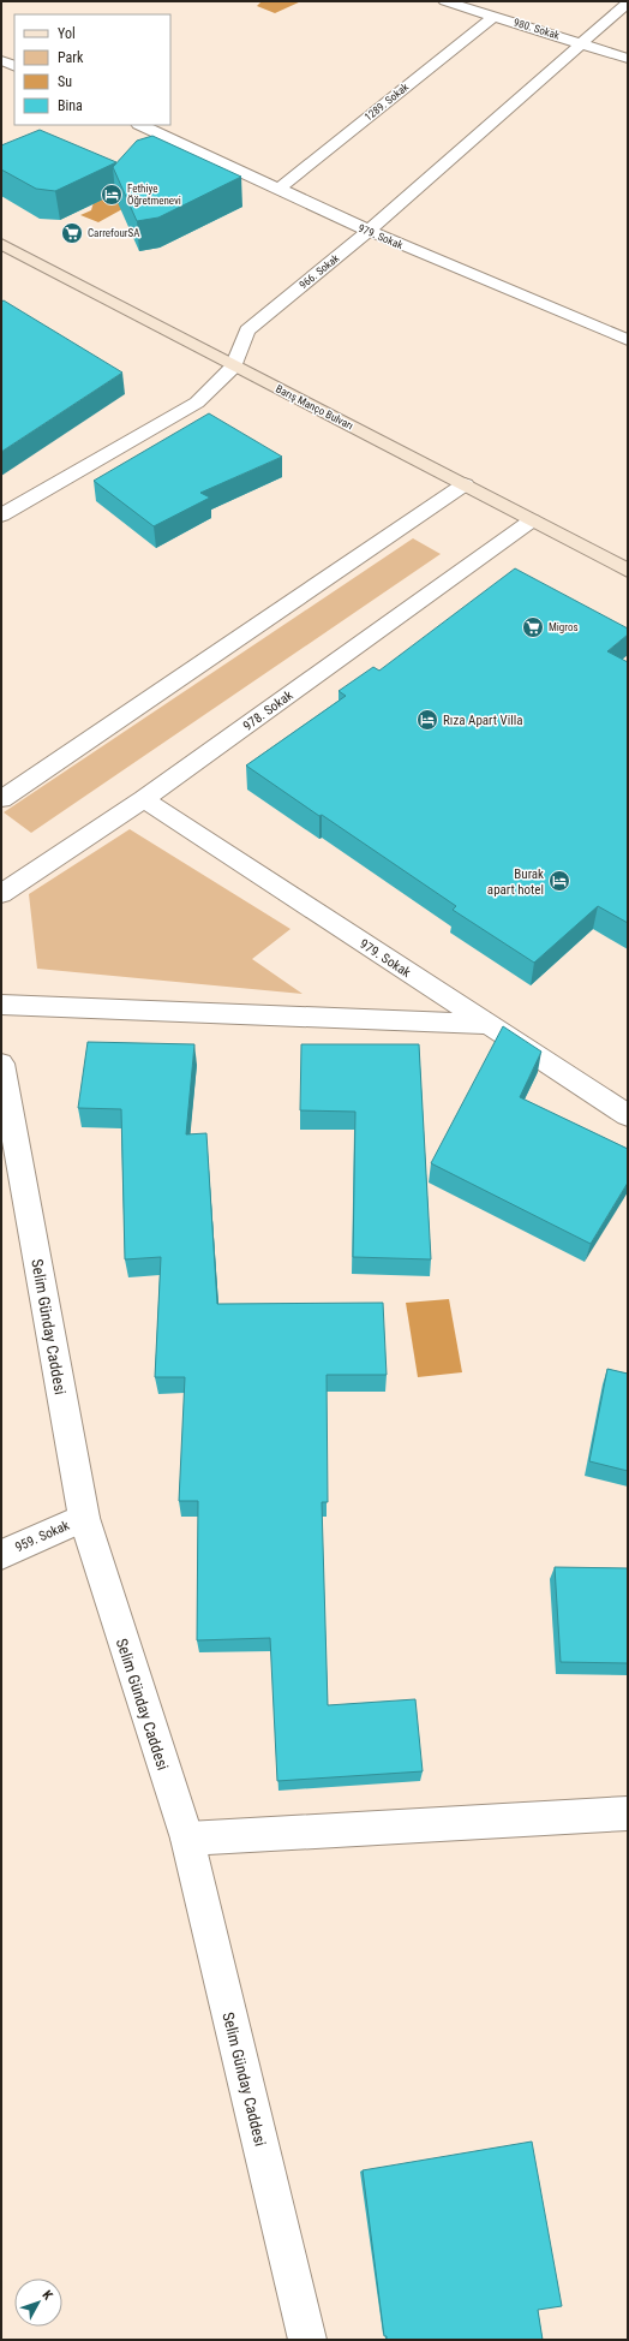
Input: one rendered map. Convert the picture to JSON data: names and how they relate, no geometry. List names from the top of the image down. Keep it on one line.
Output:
{"streets":{"main road":["Barış Manço Bulvarı"],"street":["980. Sokak","1289. Sokak","979. Sokak","966. Sokak","978. Sokak","Selim Günday Caddesi","959. Sokak"]},"crossings":[["980. Sokak","1289. Sokak"],["980. Sokak","966. Sokak"],["1289. Sokak","979. Sokak"],["979. Sokak","966. Sokak"],["979. Sokak","978. Sokak"],["966. Sokak","Barış Manço Bulvarı"],["Barış Manço Bulvarı","978. Sokak"],["Selim Günday Caddesi","959. Sokak"]],"places":{"hotel":["Fethiye Öğretmenevi","Rıza Apart Villa","Burak apart hotel"],"supermarket":["CarrefourSA","Migros"]},"legend":["Yol","Park","Su","Bina"],"north":"top right"}
